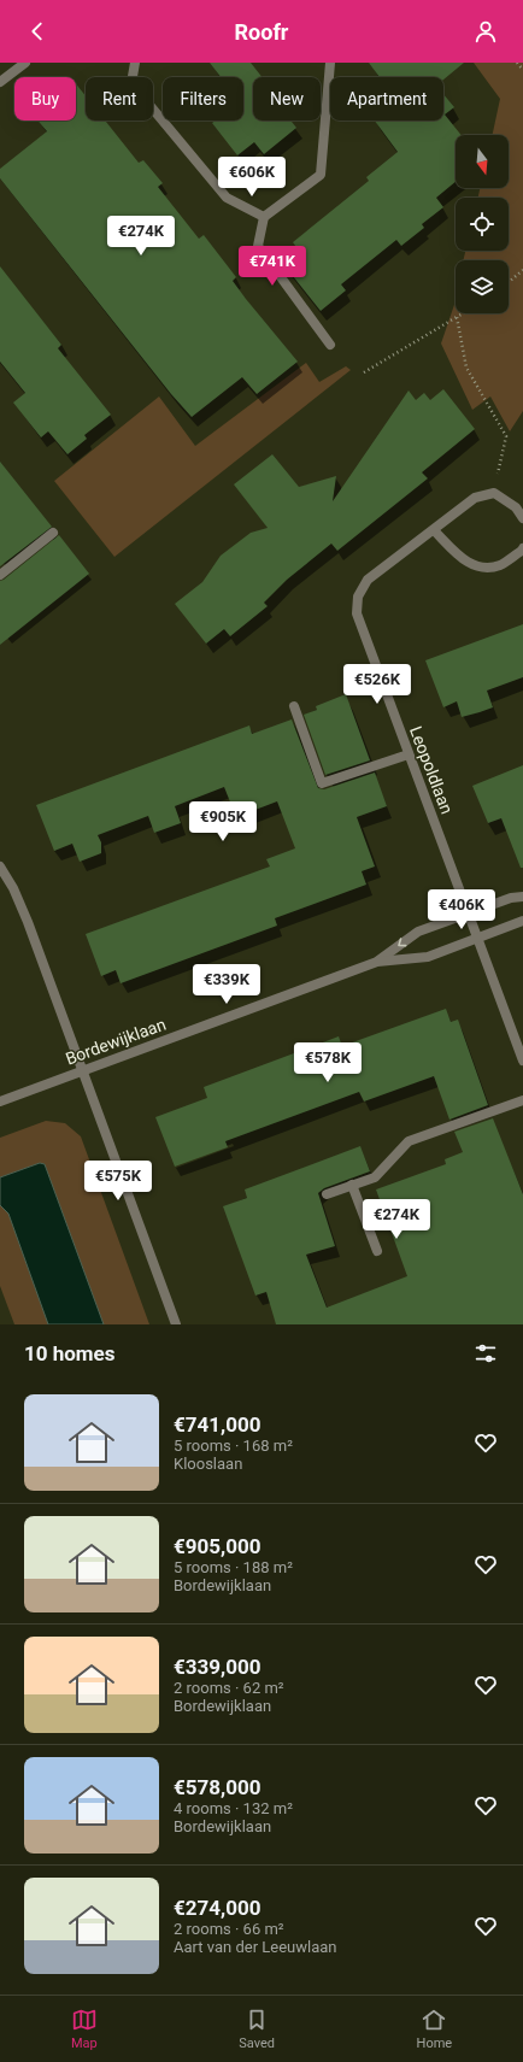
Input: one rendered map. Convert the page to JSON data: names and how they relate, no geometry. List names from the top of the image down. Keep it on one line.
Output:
{"streets":{"street":["Leopoldlaan","Bordewijklaan"]},"crossings":[["Leopoldlaan","Bordewijklaan"]],"north":"bottom","page":{"header":"Roofr","chip":["Buy","Rent","Filters","New","Apartment"],"price":["€606K","€274K","€741K","€526K","€905K","€406K","€339K","€578K","€575K","€274K"],"heading":"10 homes","list":[{"name":"€741,000","note":"5 rooms · 168 m² · Klooslaan"},{"name":"€905,000","note":"5 rooms · 188 m² · Bordewijklaan"},{"name":"€339,000","note":"2 rooms · 62 m² · Bordewijklaan"},{"name":"€578,000","note":"4 rooms · 132 m² · Bordewijklaan"},{"name":"€274,000","note":"2 rooms · 66 m² · Aart van der Leeuwlaan"}],"tabs":["Map","Saved","Home"]}}
